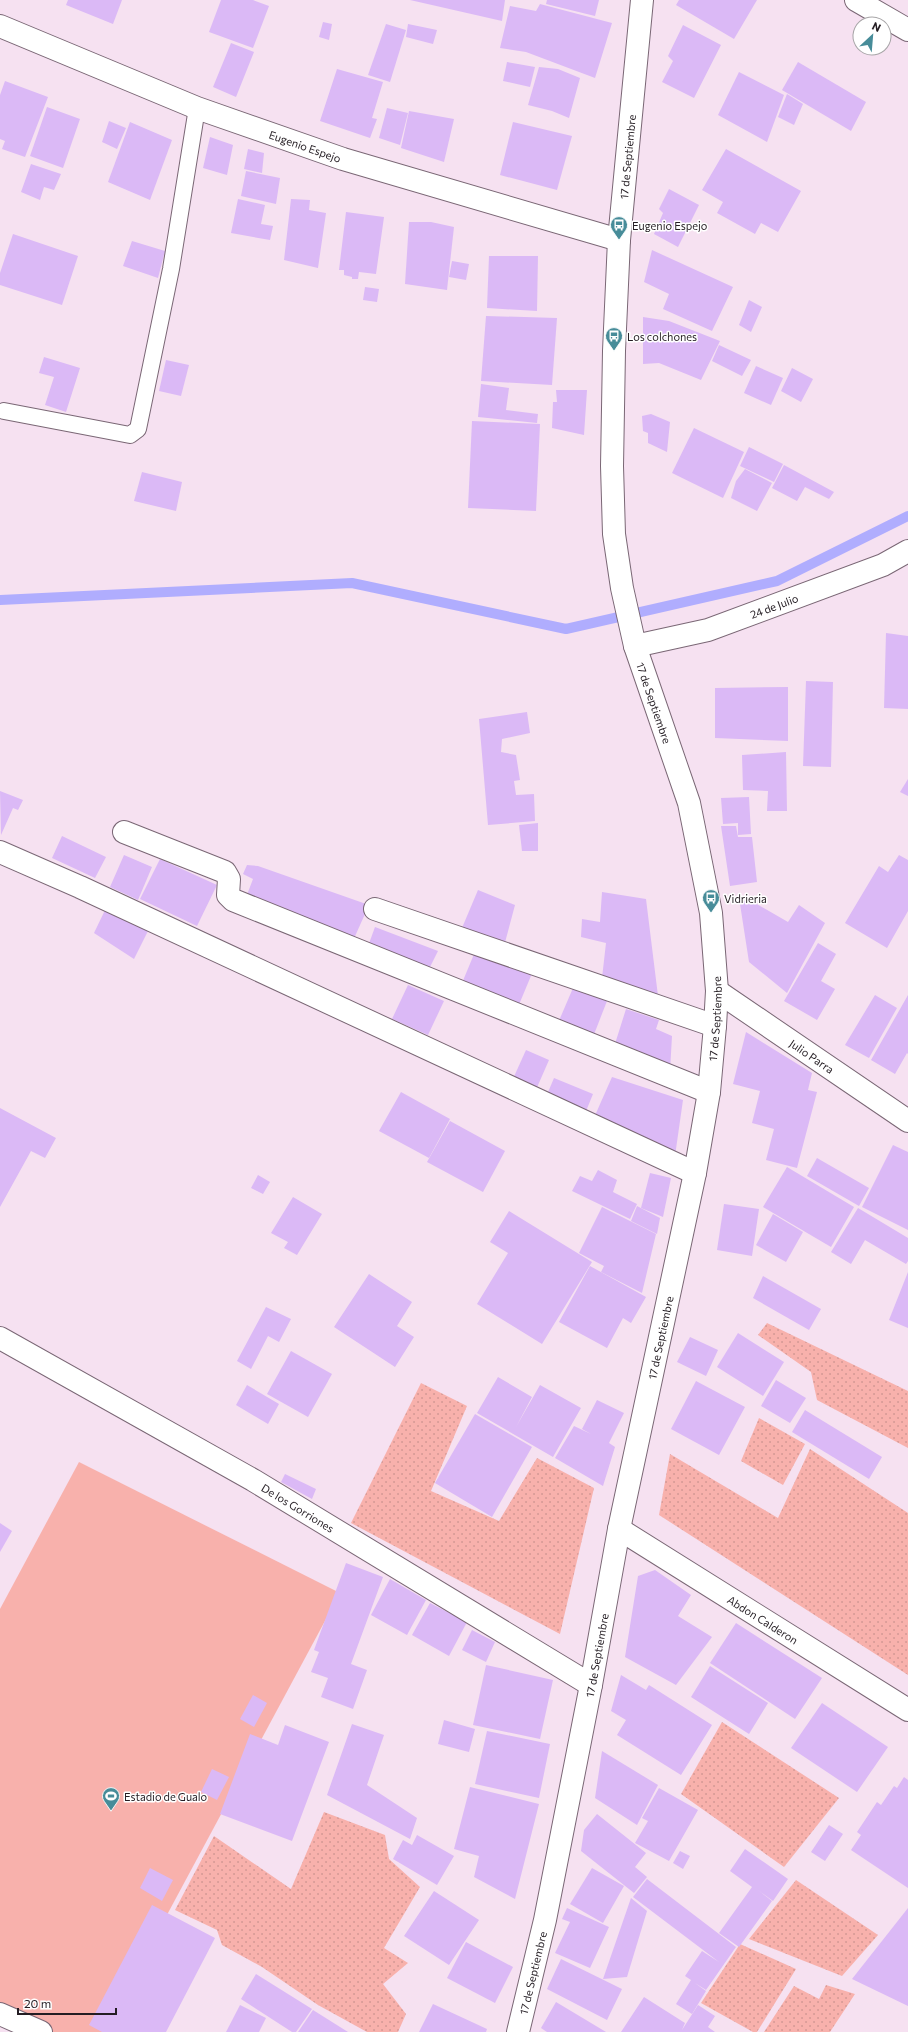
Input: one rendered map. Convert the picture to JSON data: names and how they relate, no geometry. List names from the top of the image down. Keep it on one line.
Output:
{"streets":{"street":["Eugenio Espejo","17 de Septiembre","24 de Julio","Julio Parra","De los Gorriones","Abdon Calderon"]},"crossings":[["Eugenio Espejo","17 de Septiembre"],["17 de Septiembre","24 de Julio"],["17 de Septiembre","Julio Parra"],["17 de Septiembre","De los Gorriones"],["17 de Septiembre","Abdon Calderon"]],"places":{"bus stop":["Eugenio Espejo","Los colchones","Vidrieria"],"sports":["Estadio de Gualo"]},"scale_bar":"20 m","north":"top right"}
